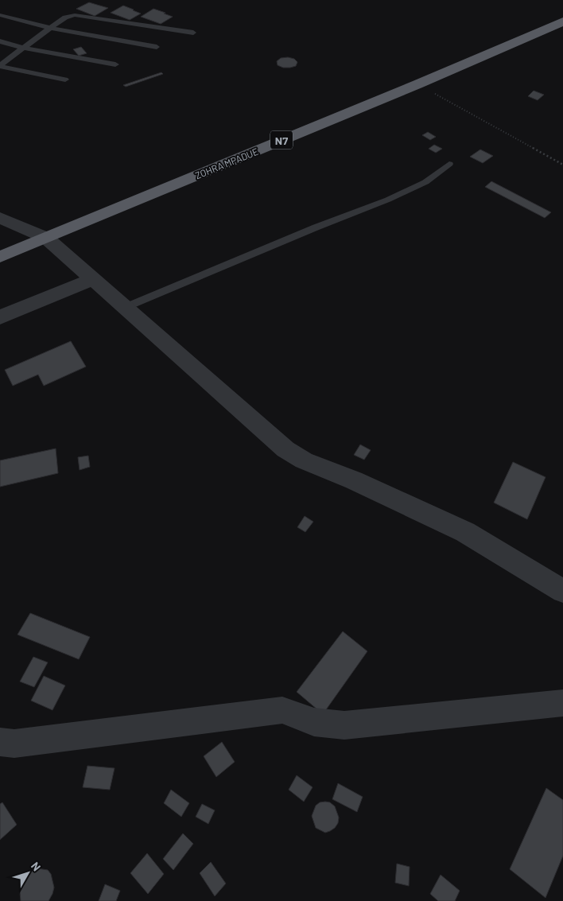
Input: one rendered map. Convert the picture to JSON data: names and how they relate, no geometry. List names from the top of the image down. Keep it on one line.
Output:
{"streets":{"highway":["N7","ZOHRA MPADUE"]},"north":"top right"}
